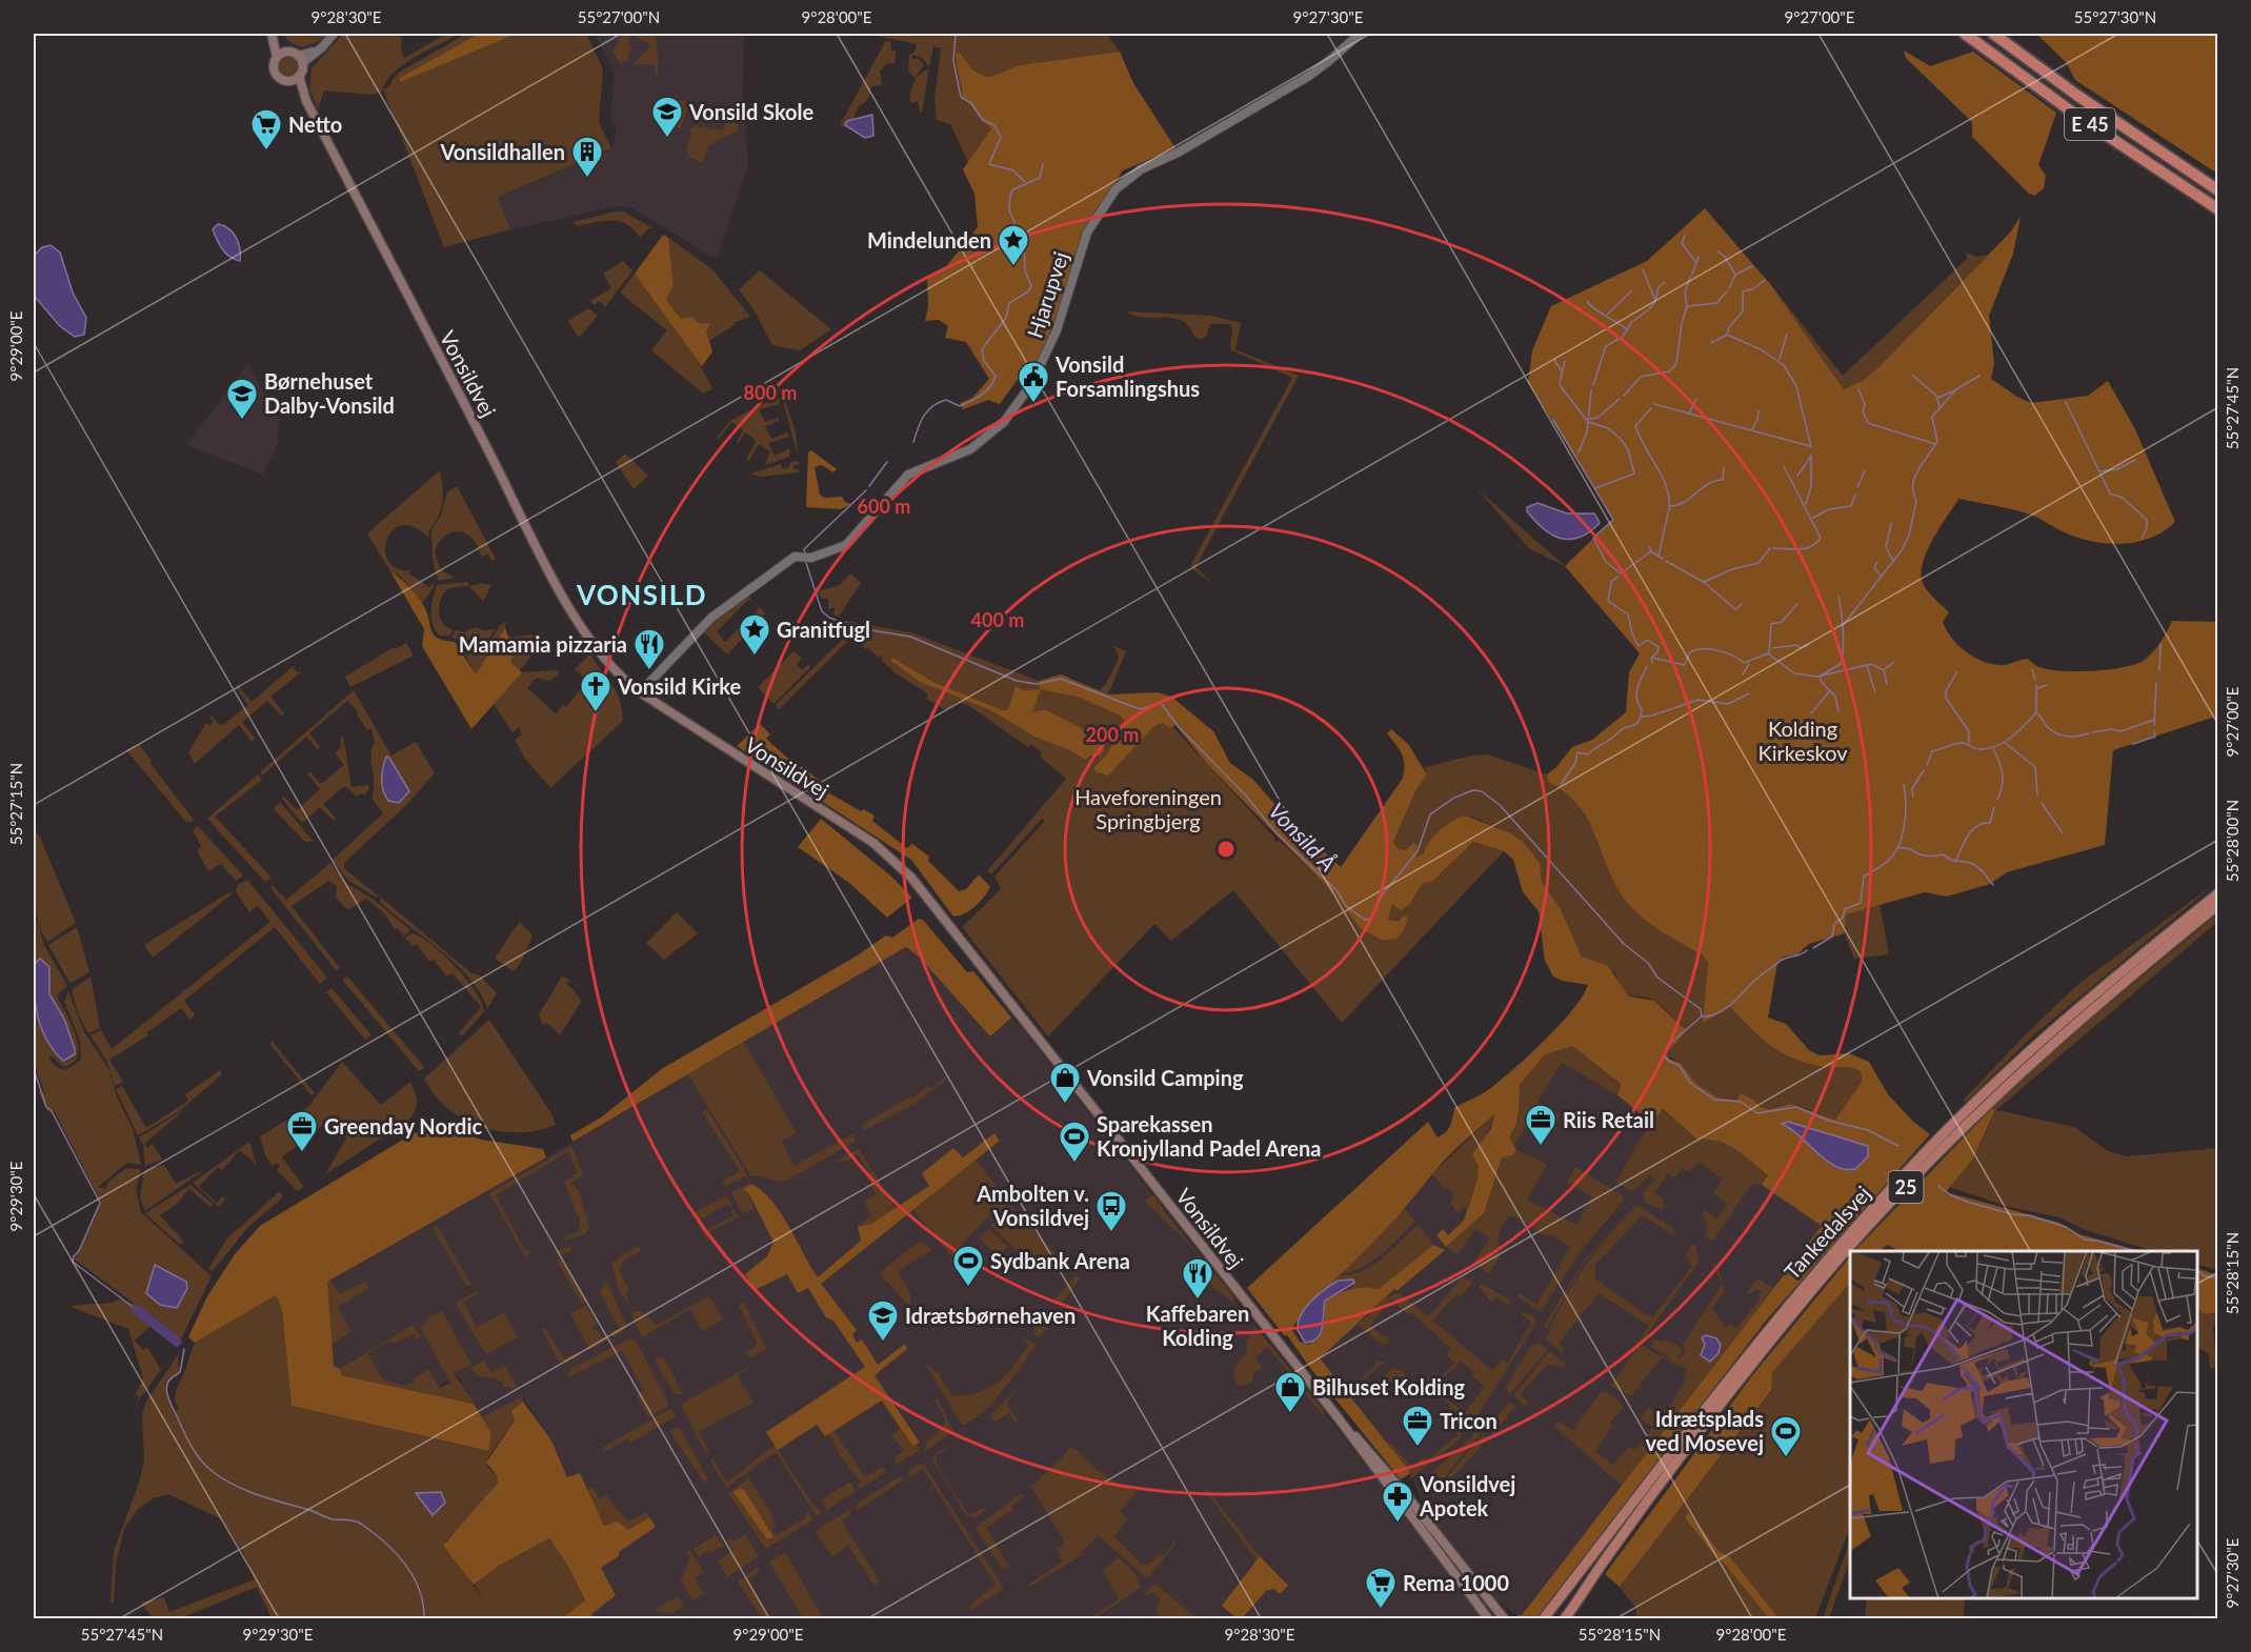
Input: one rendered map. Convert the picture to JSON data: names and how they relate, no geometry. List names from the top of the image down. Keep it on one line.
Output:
{"streets":{"highway":["E 45","25","Tankedalsvej"],"main road":["Vonsildvej"],"street":["Hjarupvej"]},"crossings":[["Hjarupvej","Vonsildvej"]],"districts":["VONSILD"],"water":["Vonsild Å"],"parks":["Kolding Kirkeskov","Haveforeningen Springbjerg"],"places":{"school or university":["Vonsild Skole","Børnehuset Dalby-Vonsild","Idrætsbørnehaven"],"supermarket":["Netto","Rema 1000"],"building":["Vonsildhallen"],"place":["Mindelunden","Granitfugl"],"public building":["Vonsild Forsamlingshus"],"restaurant":["Mamamia pizzaria","Kaffebaren Kolding"],"church":["Vonsild Kirke"],"shop":["Vonsild Camping","Bilhuset Kolding"],"office":["Riis Retail","Greenday Nordic","Tricon"],"sports":["Sparekassen Kronjylland Padel Arena","Sydbank Arena","Idrætsplads ved Mosevej"],"bus stop":["Ambolten v. Vonsildvej"],"pharmacy":["Vonsildvej Apotek"]},"coordinates":["9°28'30\"E","55°27'00\"N","9°28'00\"E","9°27'30\"E","9°27'00\"E","55°27'30\"N","9°29'00\"E","55°27'45\"N","55°27'15\"N","55°28'00\"N","9°29'30\"E","55°28'15\"N"],"rings":["800 m","600 m","400 m","200 m"]}
